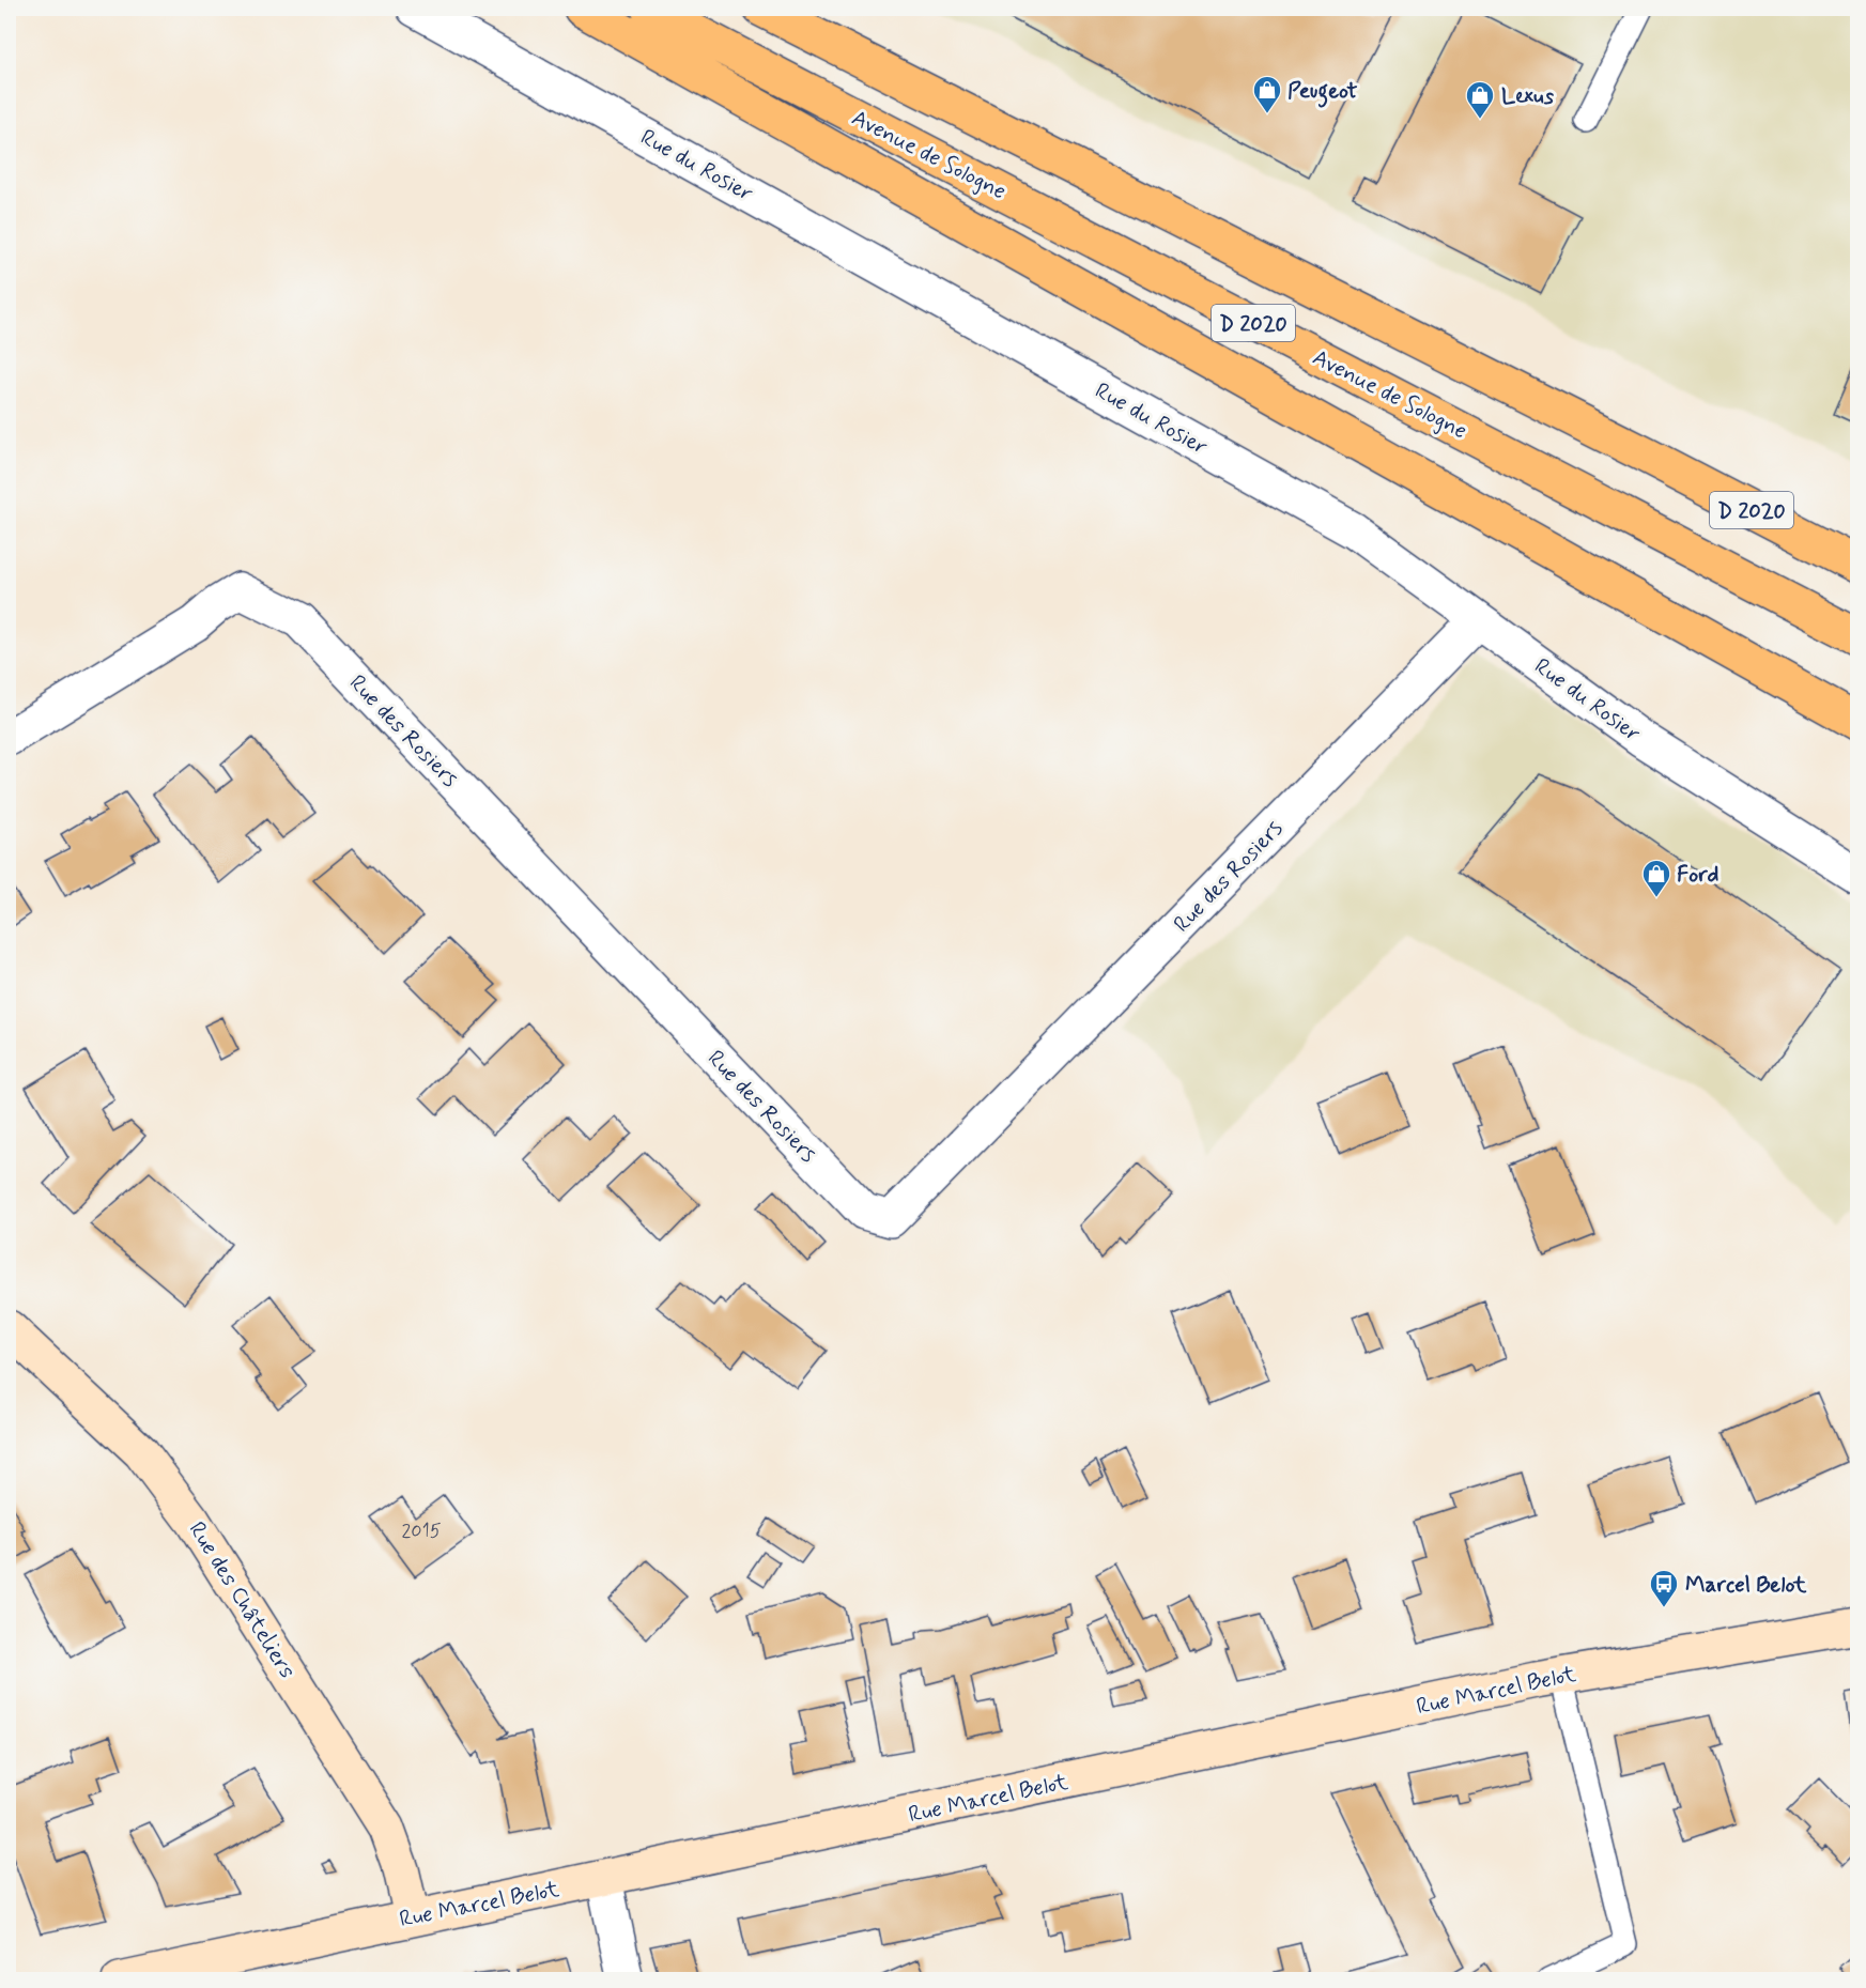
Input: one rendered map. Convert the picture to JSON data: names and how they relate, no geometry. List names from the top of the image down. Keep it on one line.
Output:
{"streets":{"main road":["Avenue de Sologne","D 2020","Rue des Châteliers","Rue Marcel Belot"],"street":["Rue du Rosier","Rue des Rosiers"]},"crossings":[["Rue du Rosier","Rue des Rosiers"],["Rue des Châteliers","Rue Marcel Belot"]],"places":{"shop":["Peugeot","Lexus","Ford"],"bus stop":["Marcel Belot"]},"house_numbers":["2015"]}
